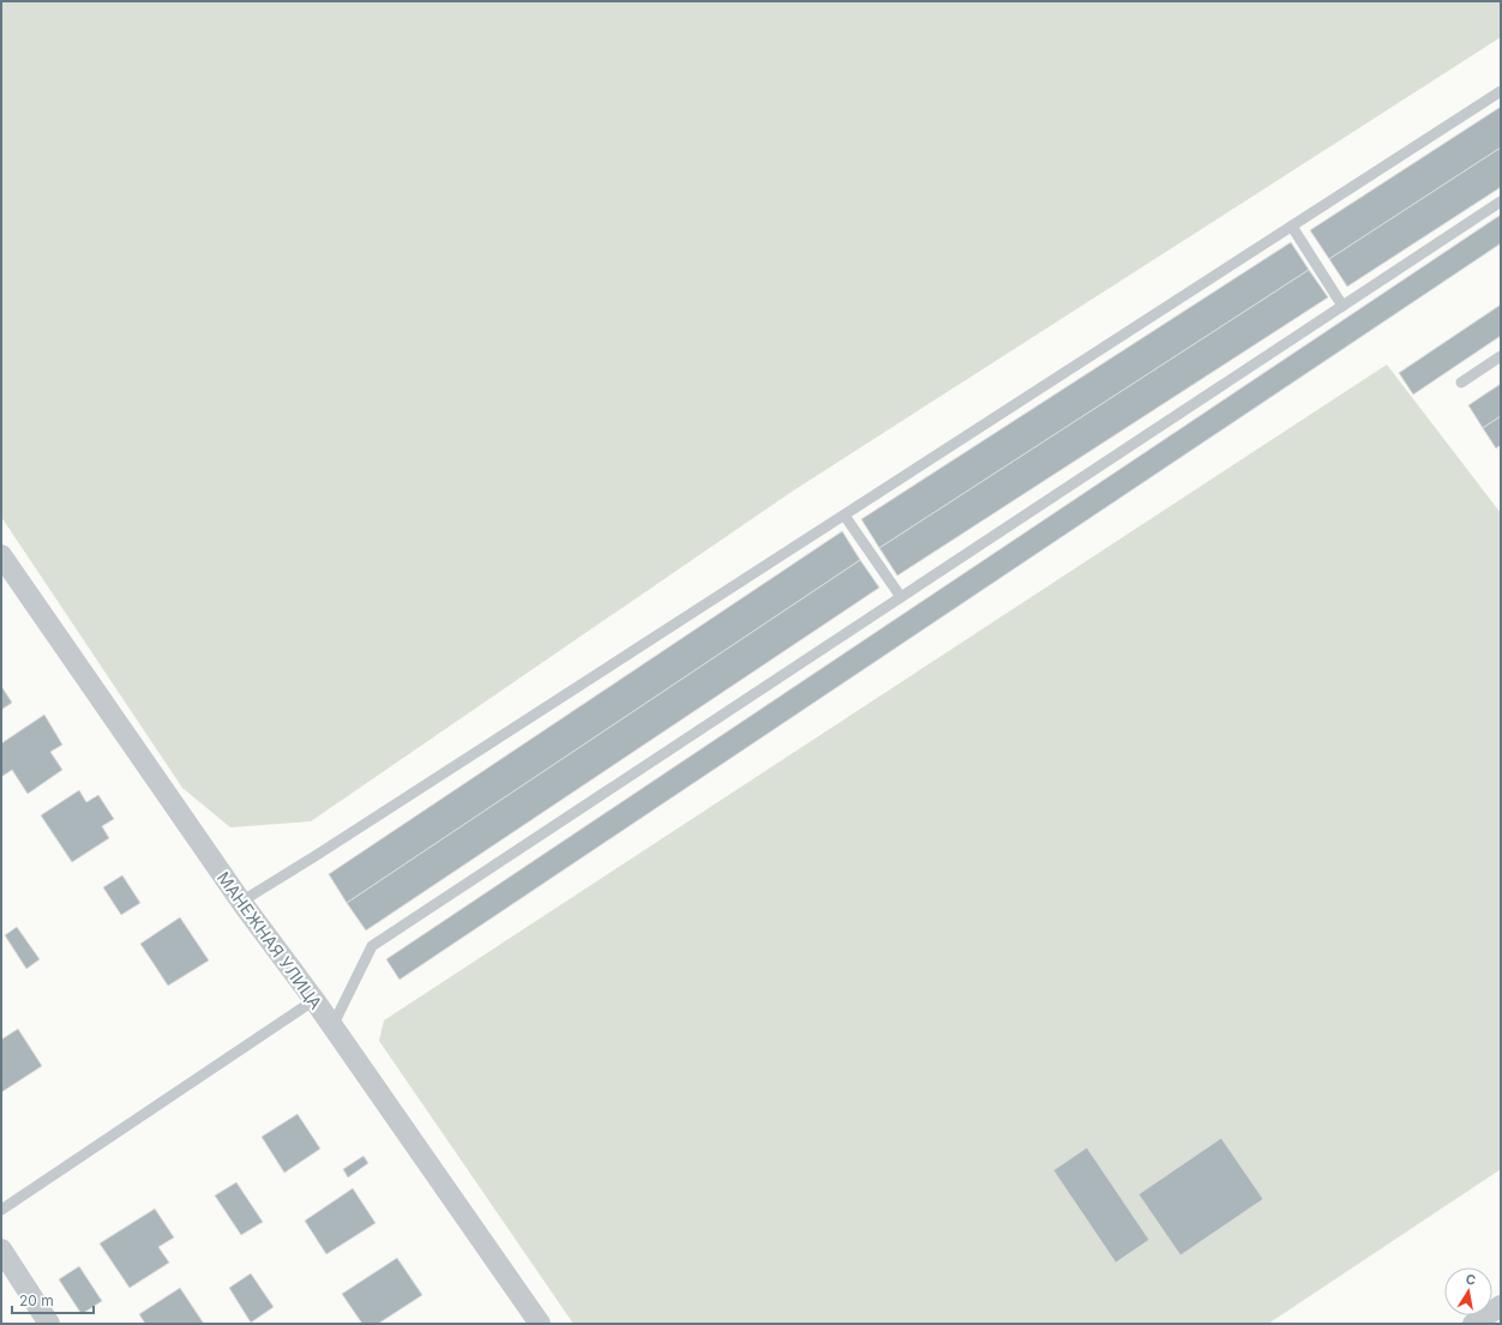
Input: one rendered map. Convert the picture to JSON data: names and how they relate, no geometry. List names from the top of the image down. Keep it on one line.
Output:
{"streets":{"street":["МАНЕЖНАЯ УЛИЦА"]},"scale_bar":"20 m","north":"top"}
